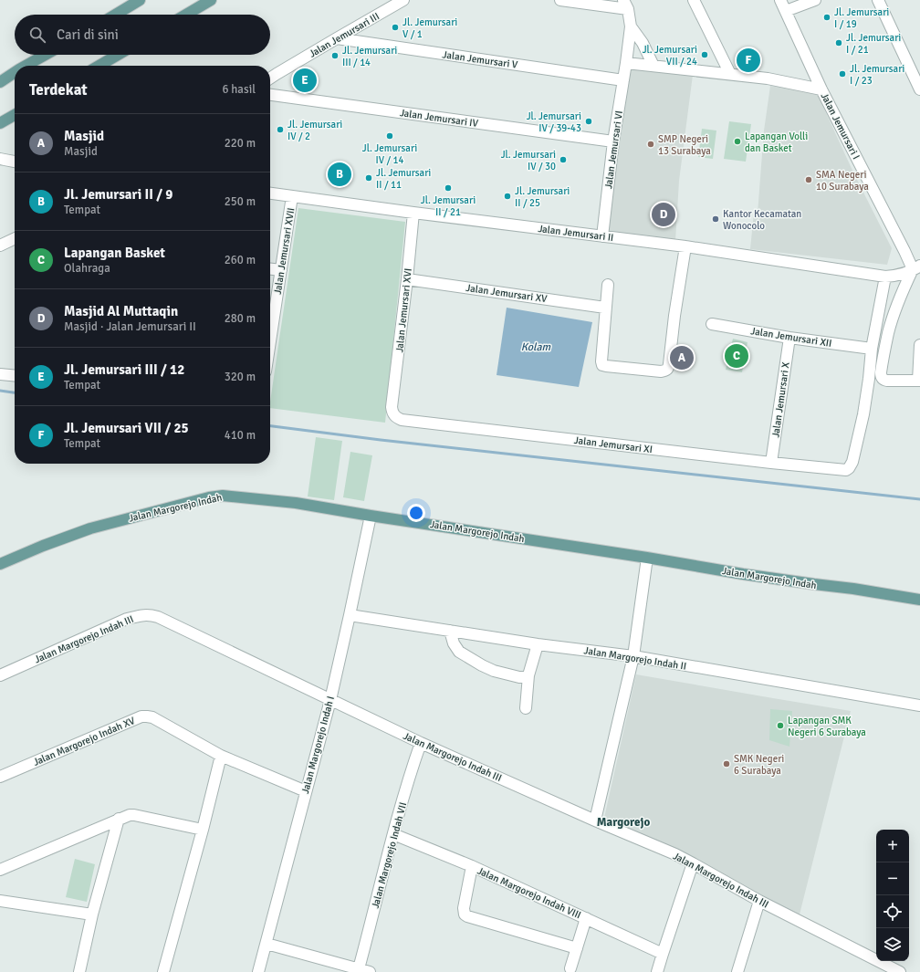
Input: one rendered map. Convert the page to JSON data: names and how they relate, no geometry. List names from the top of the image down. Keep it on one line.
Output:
{"streets":{"main road":["Jalan Margorejo Indah"],"street":["Jalan Jemursari III","Jalan Jemursari V","Jalan Jemursari IV","Jalan Jemursari I","Jalan Jemursari VI","Jalan Jemursari II","Jalan Jemursari XVII","Jalan Jemursari XV","Jalan Jemursari XVI","Jalan Jemursari XII","Jalan Jemursari X","Jalan Jemursari XI","Jalan Margorejo Indah III","Jalan Margorejo Indah II","Jalan Margorejo Indah XV","Jalan Margorejo Indah I","Jalan Margorejo Indah VII","Jalan Margorejo Indah VIII"]},"crossings":[["Jalan Jemursari III","Jalan Jemursari V"],["Jalan Jemursari V","Jalan Jemursari VI"],["Jalan Jemursari IV","Jalan Jemursari VI"],["Jalan Jemursari I","Jalan Jemursari II"],["Jalan Jemursari VI","Jalan Jemursari II"],["Jalan Jemursari II","Jalan Jemursari XVII"],["Jalan Jemursari II","Jalan Jemursari XVI"],["Jalan Jemursari XV","Jalan Jemursari XVI"],["Jalan Jemursari XVI","Jalan Jemursari XI"],["Jalan Jemursari XII","Jalan Jemursari X"],["Jalan Jemursari XII","Jalan Jemursari XI"],["Jalan Jemursari X","Jalan Jemursari XI"],["Jalan Margorejo Indah","Jalan Margorejo Indah I"],["Jalan Margorejo Indah III","Jalan Margorejo Indah I"],["Jalan Margorejo Indah III","Jalan Margorejo Indah VII"],["Jalan Margorejo Indah II","Jalan Margorejo Indah I"],["Jalan Margorejo Indah XV","Jalan Margorejo Indah I"],["Jalan Margorejo Indah VII","Jalan Margorejo Indah VIII"]],"districts":["Margorejo"],"water":["Kolam"],"places":["Jl. Jemursari I / 19","Jl. Jemursari V / 1","Jl. Jemursari I / 21","Jl. Jemursari VII / 24","Jl. Jemursari III / 14","Jl. Jemursari I / 23","Jl. Jemursari IV / 39-43","Jl. Jemursari IV / 2","Jl. Jemursari IV / 14","Lapangan Volli dan Basket","SMP Negeri 13 Surabaya","Jl. Jemursari IV / 30","Jl. Jemursari II / 11","SMA Negeri 10 Surabaya","Jl. Jemursari II / 21","Jl. Jemursari II / 25","Kantor Kecamatan Wonocolo","Lapangan SMK Negeri 6 Surabaya","SMK Negeri 6 Surabaya"],"page":{"search":"Cari di sini","pins":["F","E","B","D","C","A"],"heading":["Terdekat","6 hasil"],"list":[{"mark":"A","name":"Masjid","note":"Masjid","value":"220 m"},{"mark":"B","name":"Jl. Jemursari II / 9","note":"Tempat","value":"250 m"},{"mark":"C","name":"Lapangan Basket","note":"Olahraga","value":"260 m"},{"mark":"D","name":"Masjid Al Muttaqin","note":"Masjid · Jalan Jemursari II","value":"280 m"},{"mark":"E","name":"Jl. Jemursari III / 12","note":"Tempat","value":"320 m"},{"mark":"F","name":"Jl. Jemursari VII / 25","note":"Tempat","value":"410 m"}],"map_buttons":["+","−"]}}
